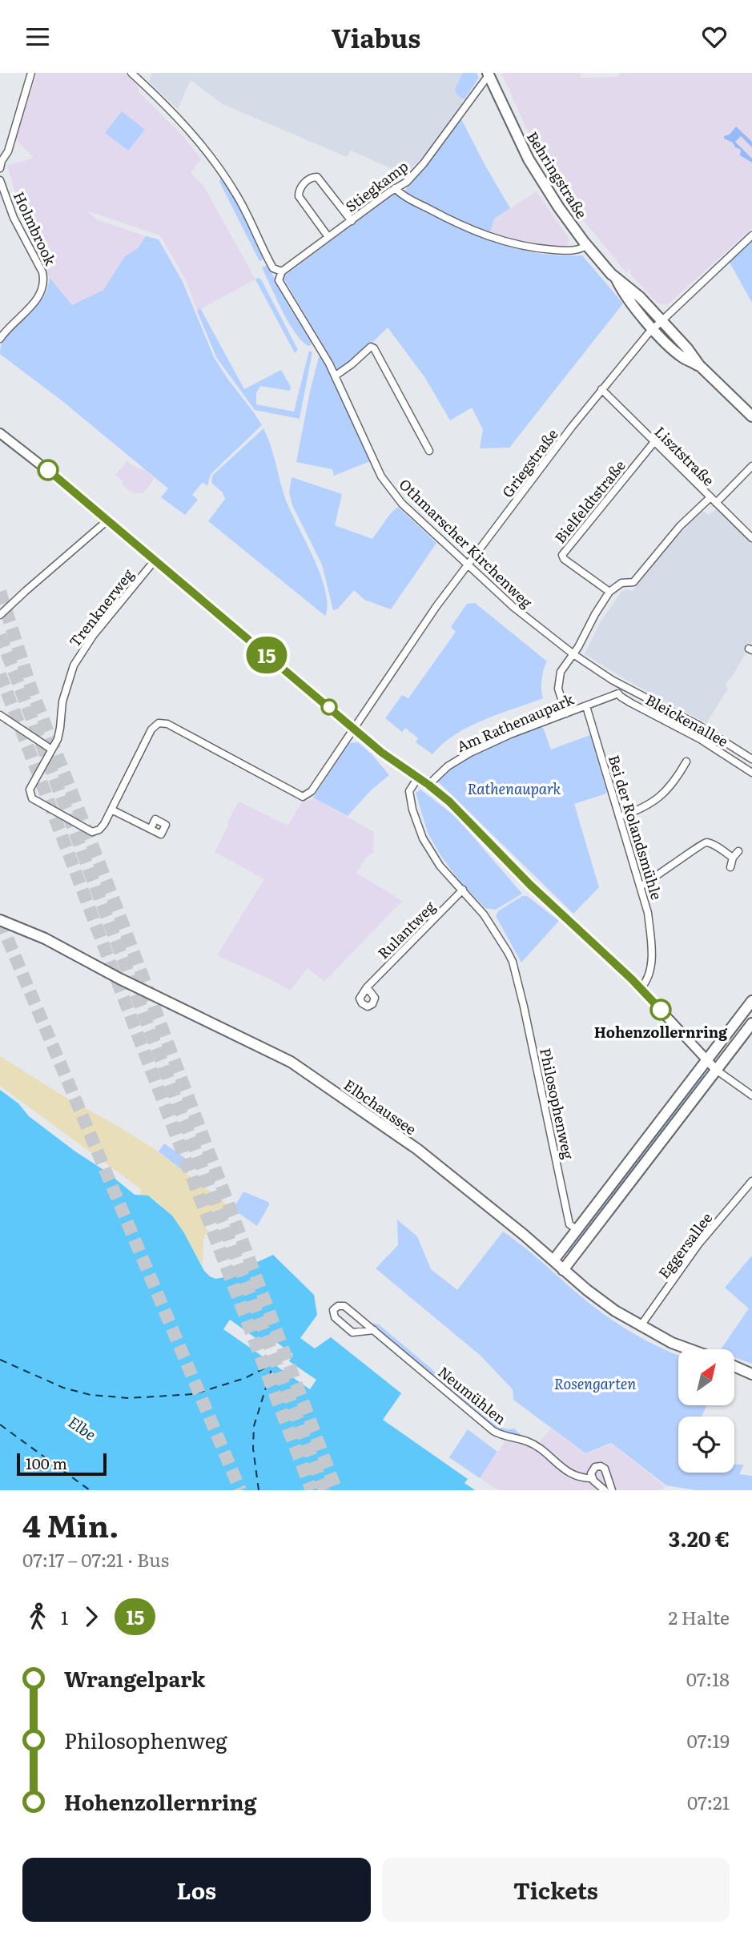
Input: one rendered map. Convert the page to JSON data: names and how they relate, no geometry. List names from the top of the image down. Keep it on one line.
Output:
{"streets":{"main road":["Behringstraße","Elbchaussee"],"street":["Stiegkamp","Holmbrook","Lisztstraße","Griegstraße","Bielfeldtstraße","Othmarscher Kirchenweg","Trenknerweg","Bleickenallee","Am Rathenaupark","Bei der Rolandsmühle","Rulantweg","Philosophenweg","Eggersallee","Neumühlen"]},"crossings":[["Behringstraße","Stiegkamp"],["Behringstraße","Griegstraße"],["Stiegkamp","Othmarscher Kirchenweg"],["Lisztstraße","Griegstraße"],["Lisztstraße","Bielfeldtstraße"],["Griegstraße","Othmarscher Kirchenweg"],["Griegstraße","Trenknerweg"],["Othmarscher Kirchenweg","Bleickenallee"],["Bleickenallee","Am Rathenaupark"],["Am Rathenaupark","Bei der Rolandsmühle"],["Rulantweg","Philosophenweg"],["Elbchaussee","Eggersallee"]],"water":["Elbe"],"parks":["Rathenaupark","Rosengarten"],"places":["Hohenzollernring"],"lines":["bus line 15"],"scale_bar":"100 m","north":"top right","page":{"header":"Viabus","on_map":"15","scale":"100 m","heading":["4 Min.","07:17 – 07:21 · Bus","3.20 €"],"legs":["1","15","2 Halte"],"list":[{"name":"Wrangelpark","value":"07:18"},{"name":"Philosophenweg","value":"07:19"},{"name":"Hohenzollernring","value":"07:21"}],"buttons":["Los","Tickets"]}}
